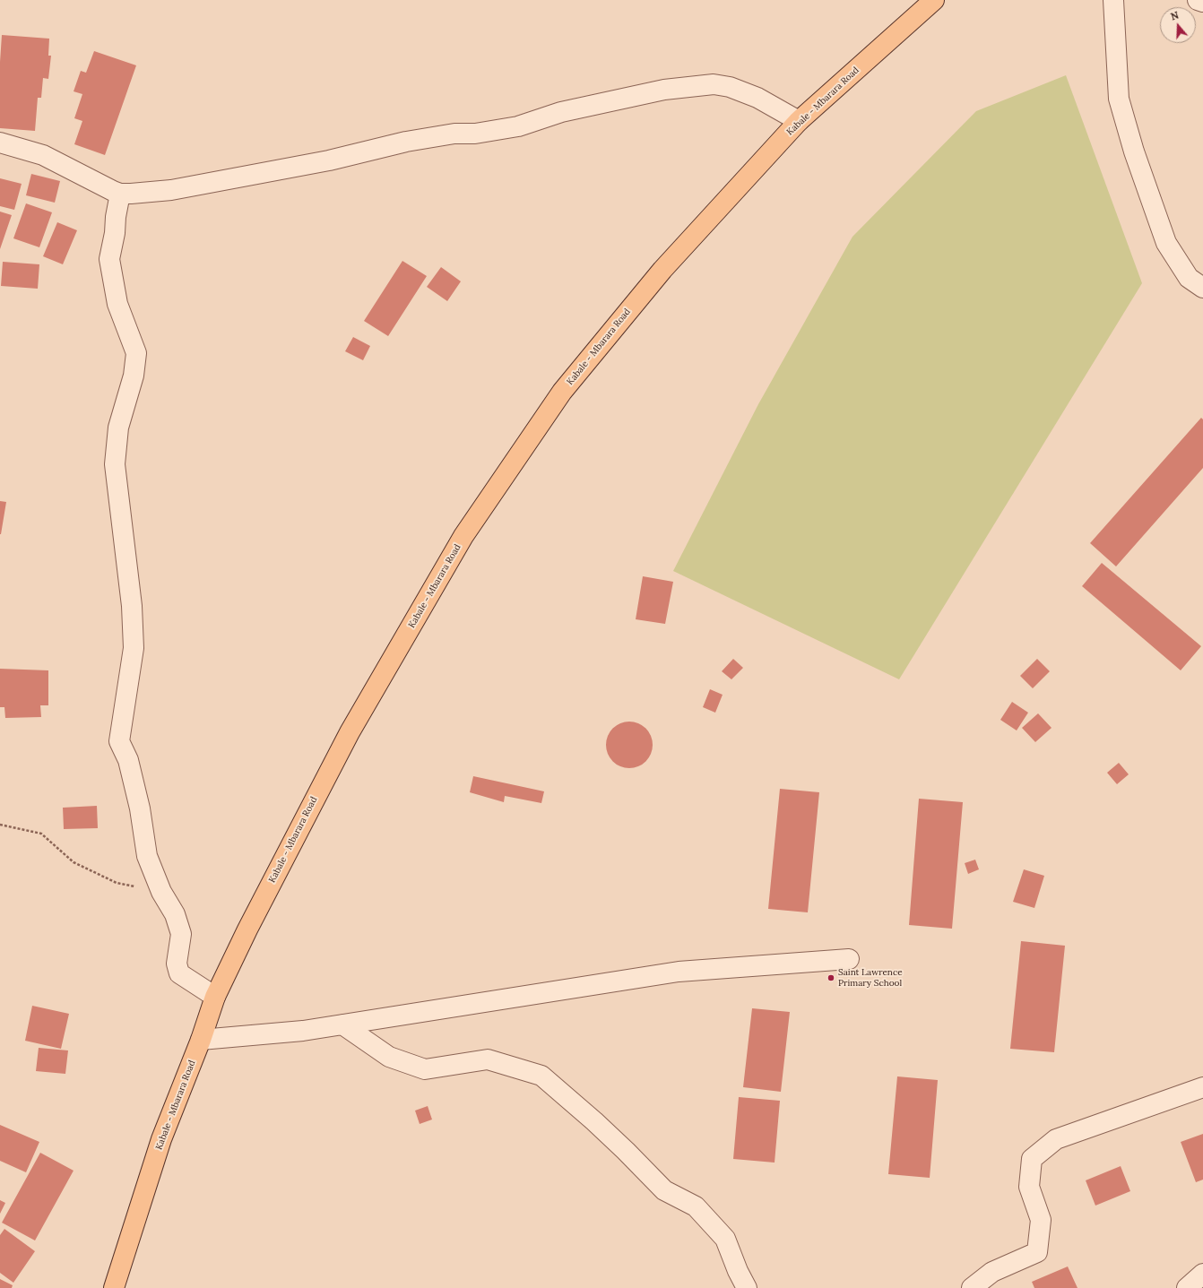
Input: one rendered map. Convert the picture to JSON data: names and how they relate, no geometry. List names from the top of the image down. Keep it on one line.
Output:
{"streets":{"main road":["Kabale - Mbarara Road"]},"places":["Saint Lawrence Primary School"],"north":"top"}
